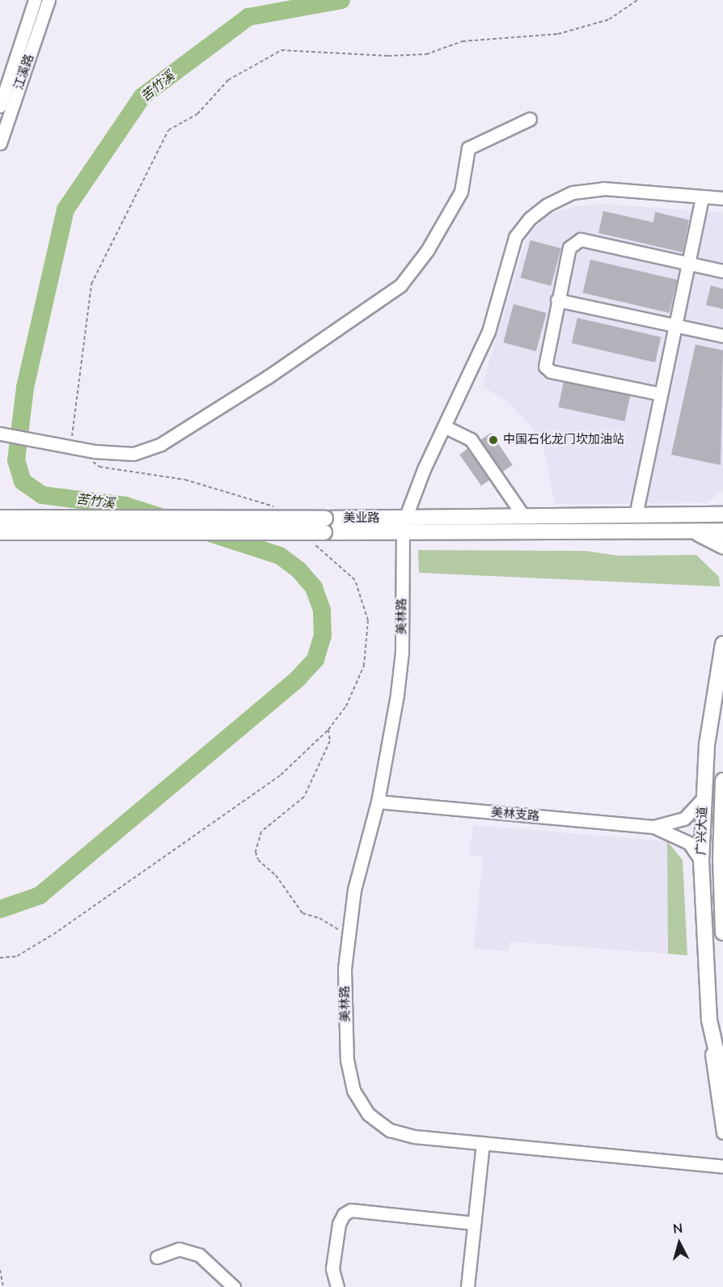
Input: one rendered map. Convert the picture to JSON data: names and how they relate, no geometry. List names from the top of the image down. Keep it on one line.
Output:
{"streets":{"main road":["美业路","广兴大道"],"street":["江溪路","美林路","美林支路"]},"crossings":[["美业路","美林路"],["美林路","美林支路"]],"water":["苦竹溪"],"places":["中国石化龙门坎加油站"],"north":"top"}
